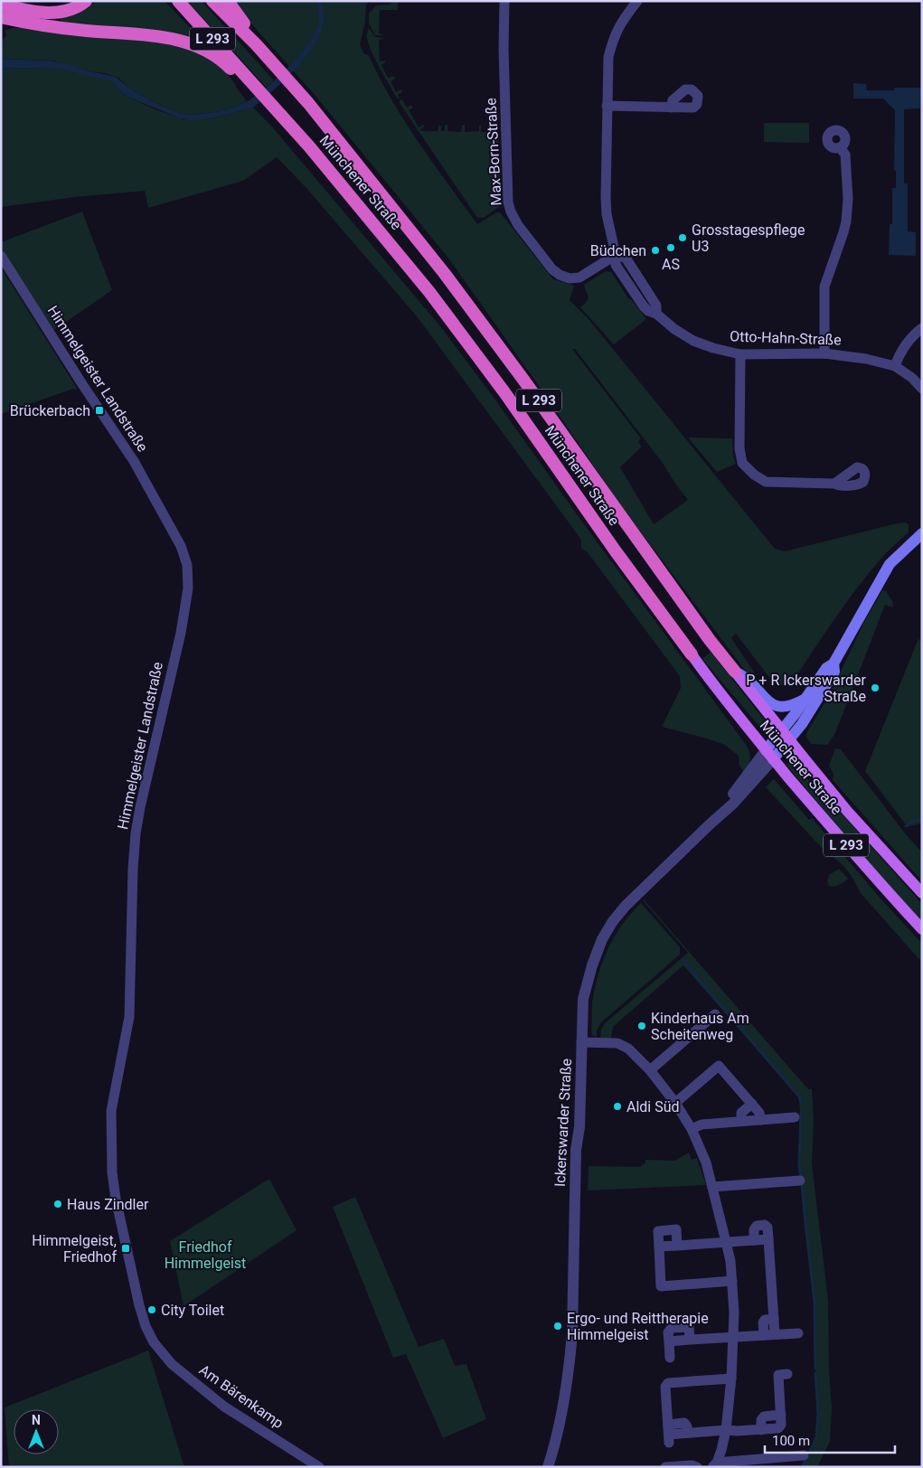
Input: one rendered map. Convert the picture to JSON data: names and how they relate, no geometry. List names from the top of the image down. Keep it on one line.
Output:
{"streets":{"highway":["L 293","Münchener Straße"],"main road":["Ickerswarder Straße"],"street":["Max-Born-Straße","Otto-Hahn-Straße","Himmelgeister Landstraße","Am Bärenkamp"]},"crossings":[["Max-Born-Straße","Otto-Hahn-Straße"],["Münchener Straße","Ickerswarder Straße"],["Himmelgeister Landstraße","Am Bärenkamp"]],"parks":["Friedhof Himmelgeist"],"places":{"other":["Grosstagespflege U3","AS","Büdchen","P + R Ickerswarder Straße","Kinderhaus Am Scheitenweg","Aldi Süd","Haus Zindler","City Toilet","Ergo- und Reittherapie Himmelgeist"],"transit":["Brückerbach","Himmelgeist, Friedhof"]},"scale_bar":"100 m","north":"top"}
